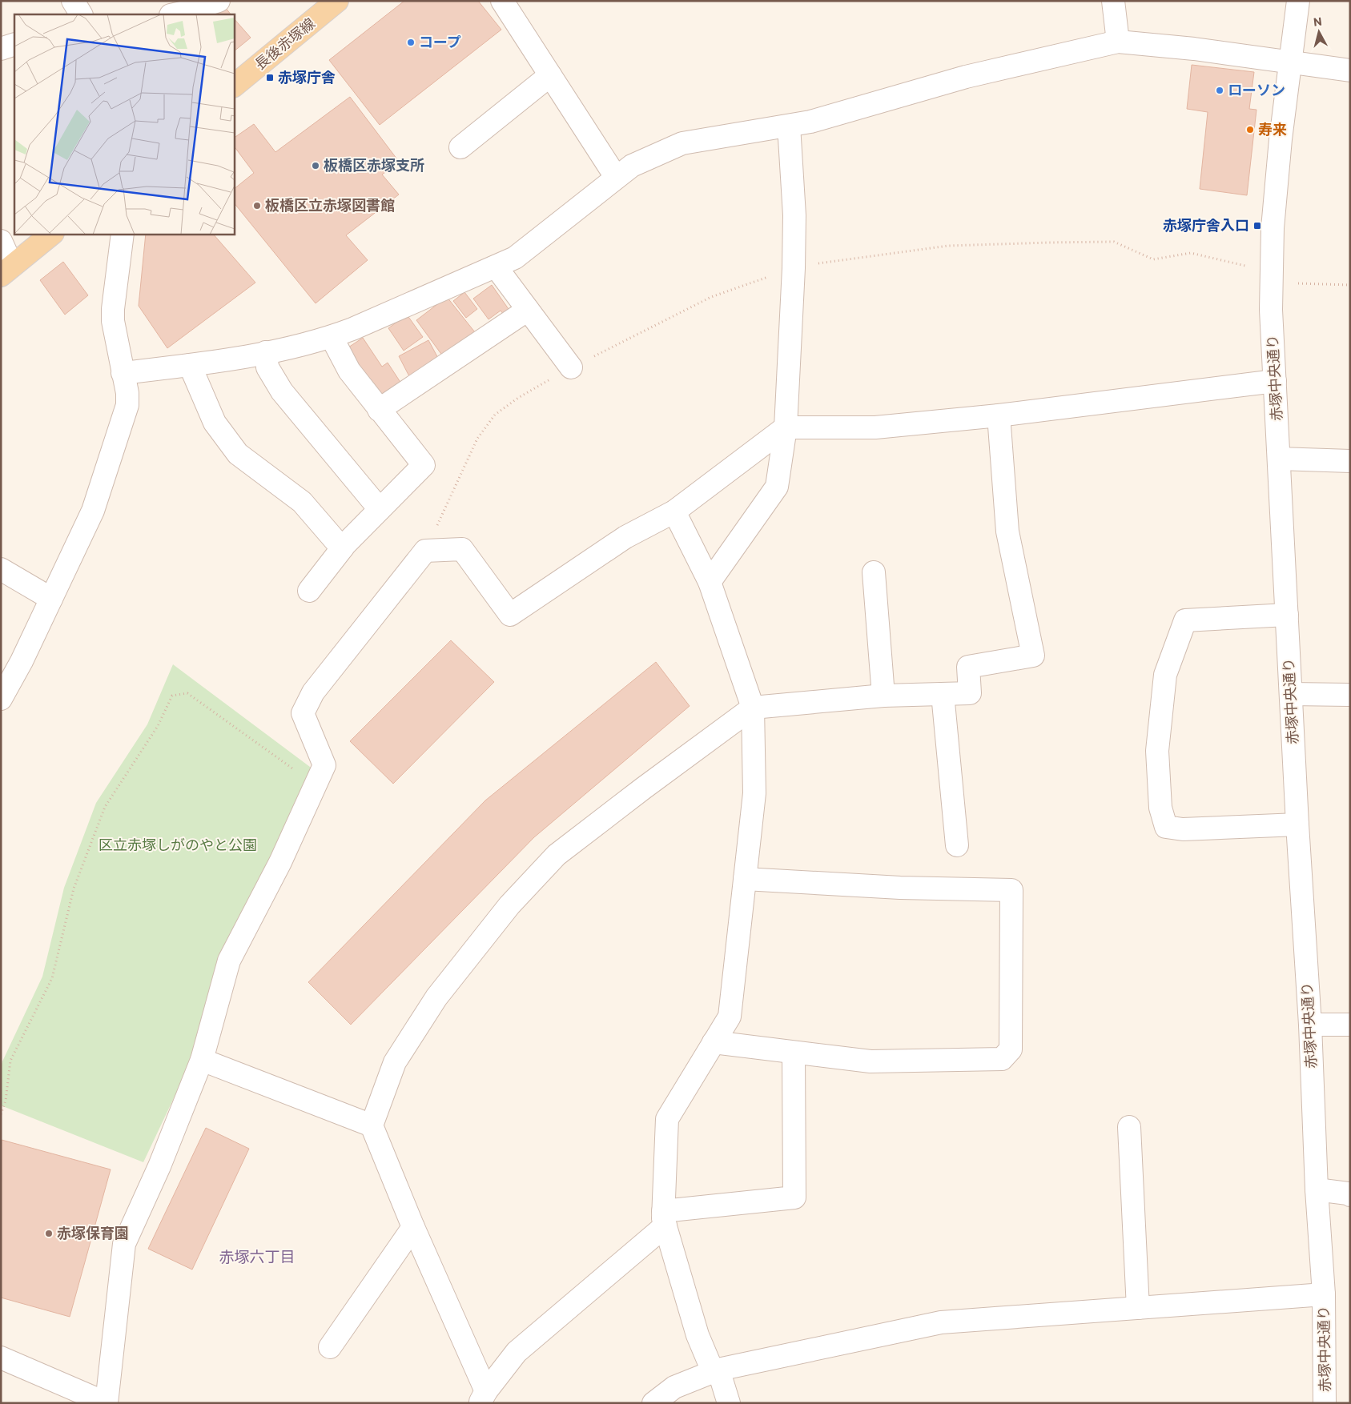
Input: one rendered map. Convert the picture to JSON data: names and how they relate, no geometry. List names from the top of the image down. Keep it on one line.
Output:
{"streets":{"main road":["長後赤塚線"],"street":["赤塚中央通り"]},"districts":["赤塚六丁目"],"parks":["区立赤塚しがのやと公園"],"places":{"other":["コープ","ローソン","寿来","板橋区赤塚支所","板橋区立赤塚図書館","赤塚保育園"],"transit":["赤塚庁舎","赤塚庁舎入口"]},"north":"top"}
